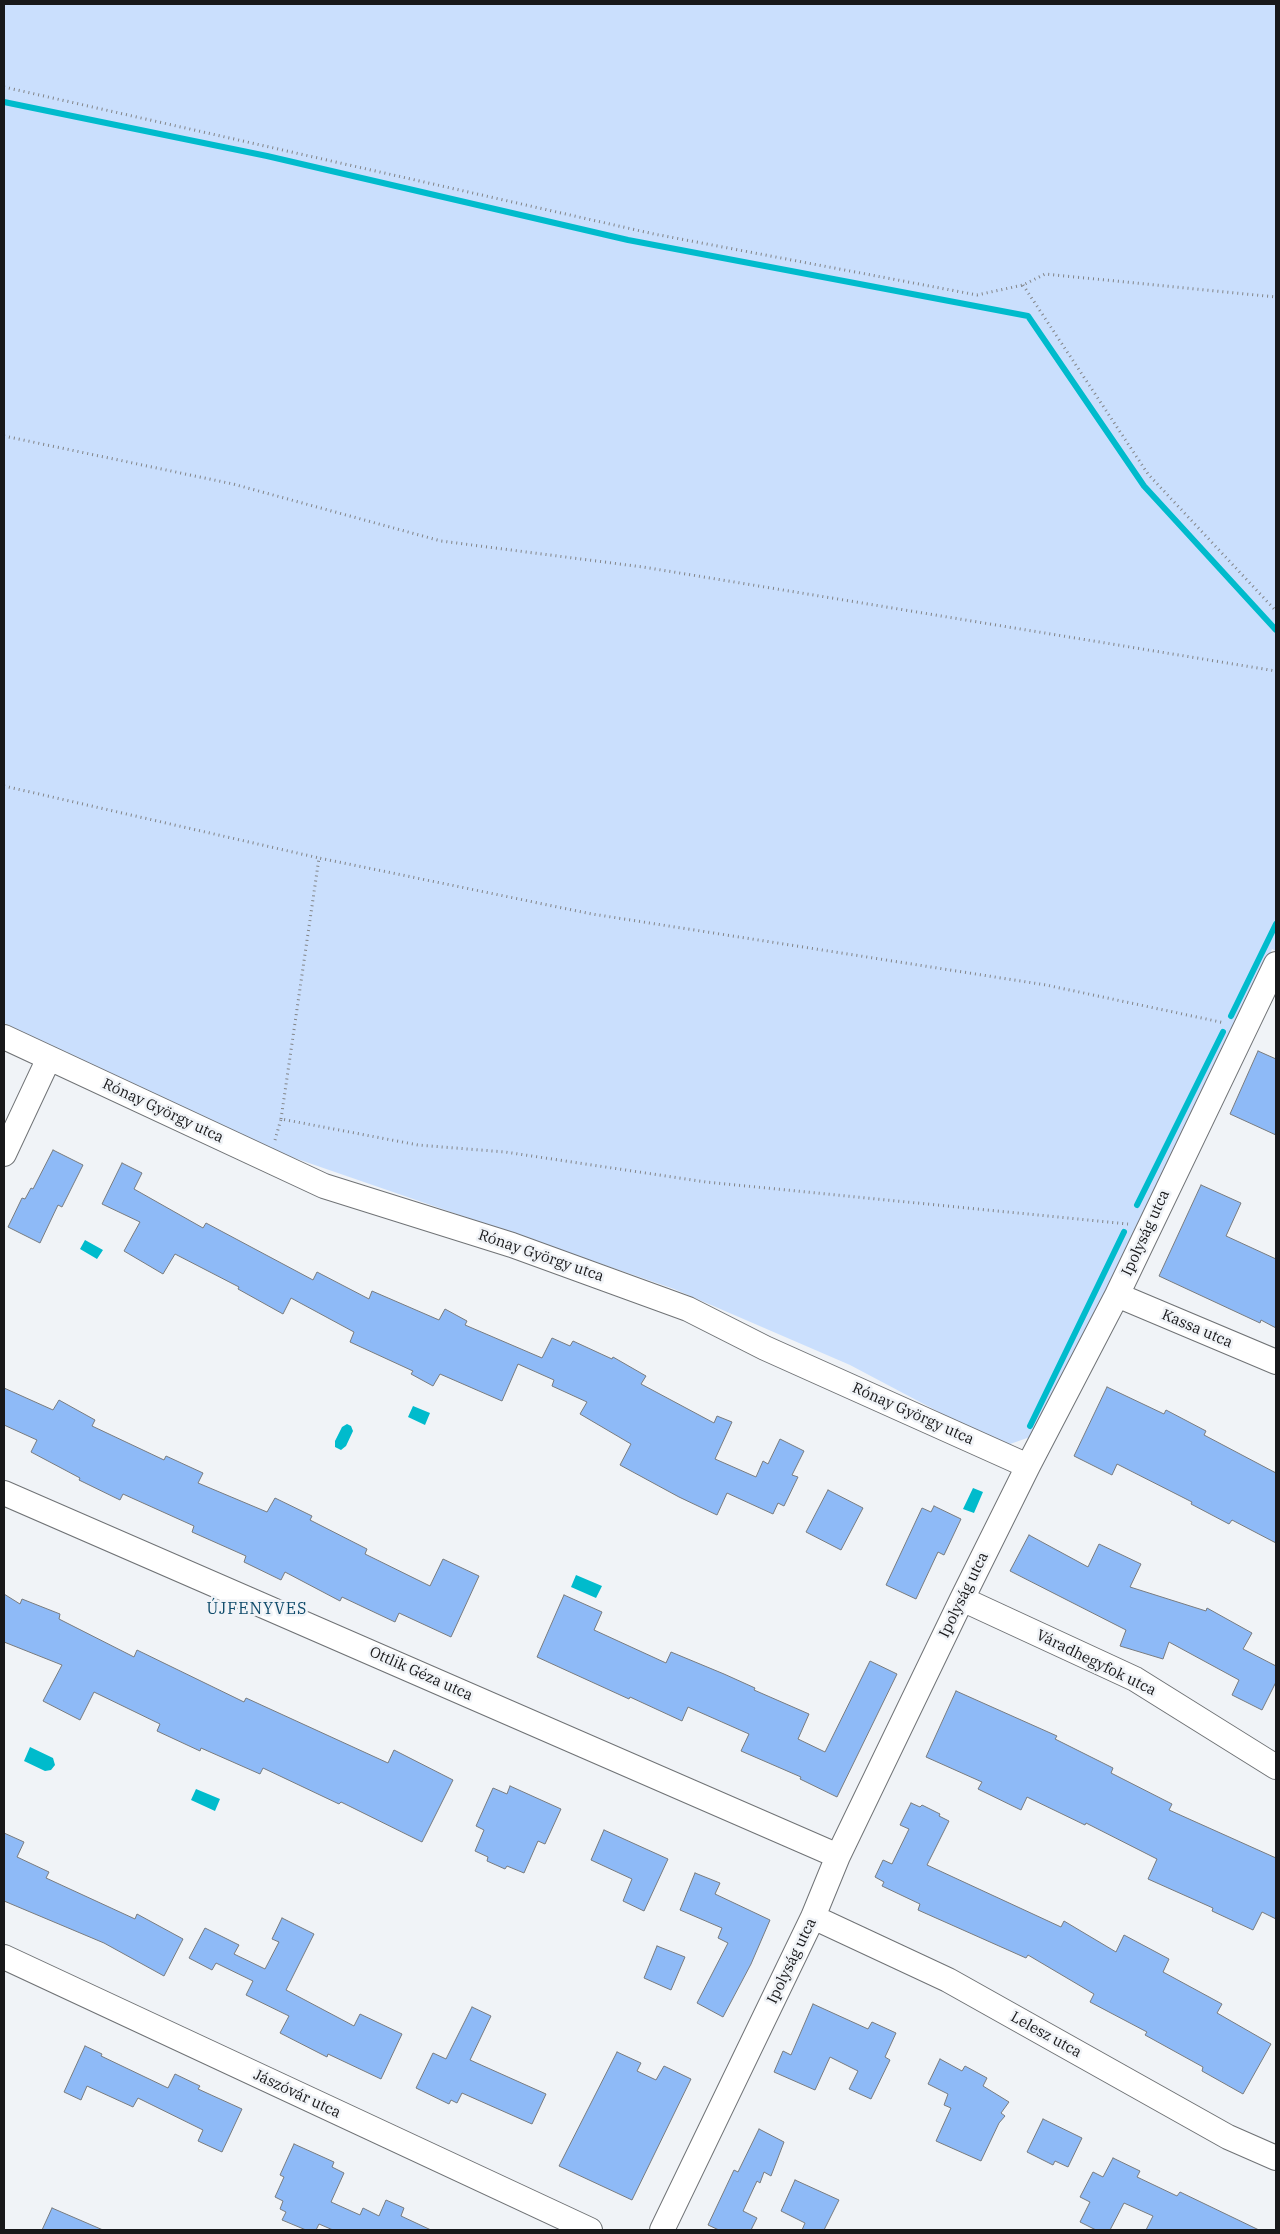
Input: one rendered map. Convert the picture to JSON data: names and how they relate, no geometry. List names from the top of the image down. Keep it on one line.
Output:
{"streets":{"street":["Rónay György utca","Ipolyság utca","Kassa utca","Váradhegyfok utca","Ottlik Géza utca","Lelesz utca","Jászóvár utca"]},"crossings":[["Rónay György utca","Ipolyság utca"],["Ipolyság utca","Kassa utca"],["Ipolyság utca","Váradhegyfok utca"],["Ipolyság utca","Ottlik Géza utca"],["Ipolyság utca","Lelesz utca"]],"districts":["ÚJFENYVES"]}
